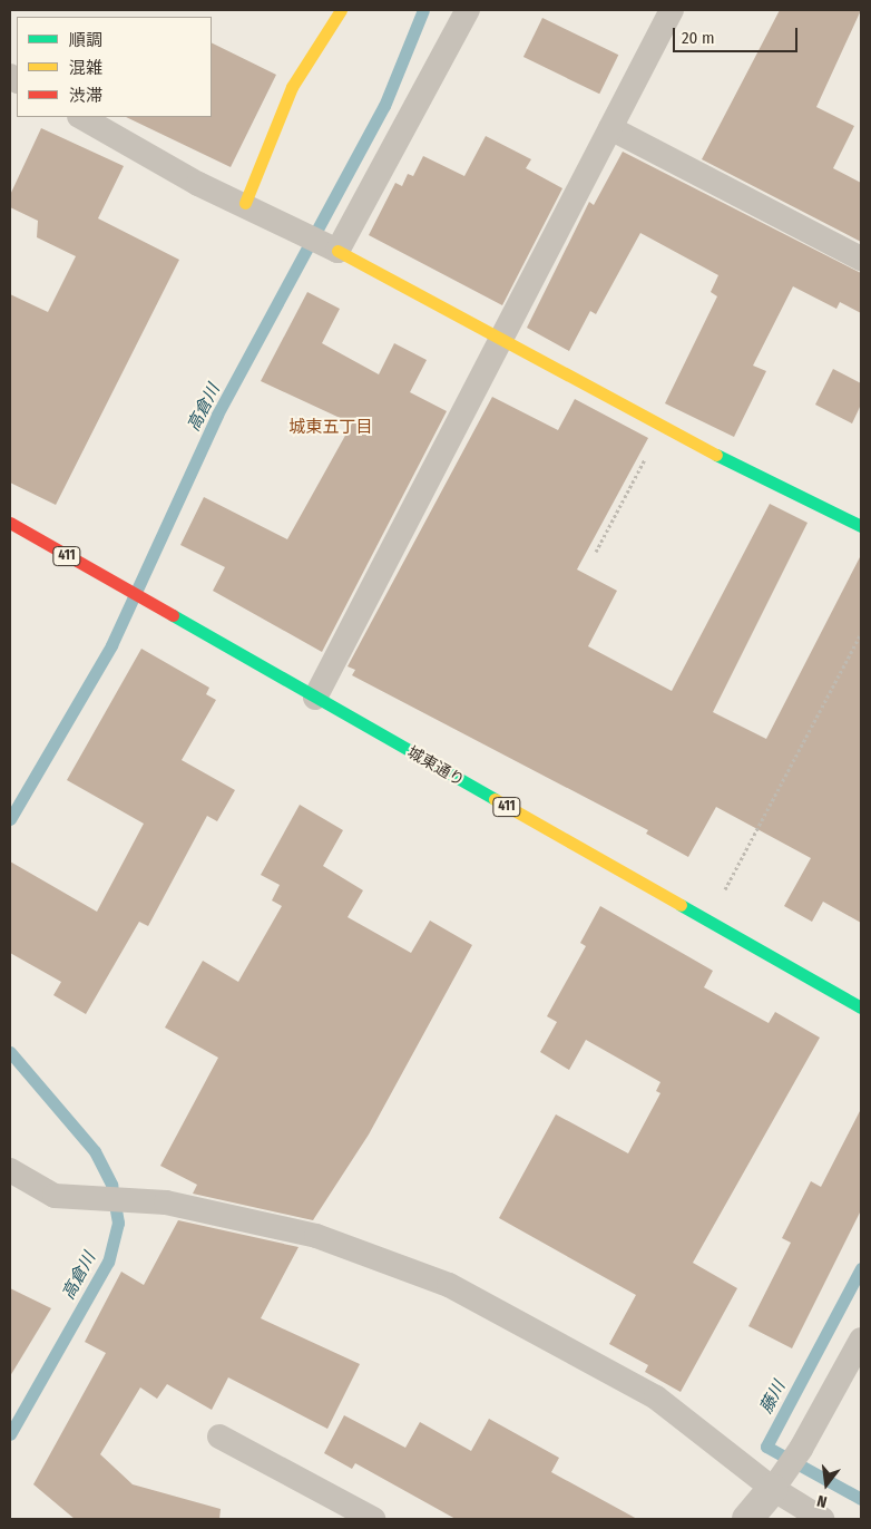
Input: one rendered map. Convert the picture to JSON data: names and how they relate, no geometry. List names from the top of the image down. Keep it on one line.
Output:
{"streets":{"main road":["411","城東通り"]},"districts":["城東五丁目"],"water":["高倉川","藤川"],"legend":["順調","混雑","渋滞"],"scale_bar":"20 m","north":"bottom"}
